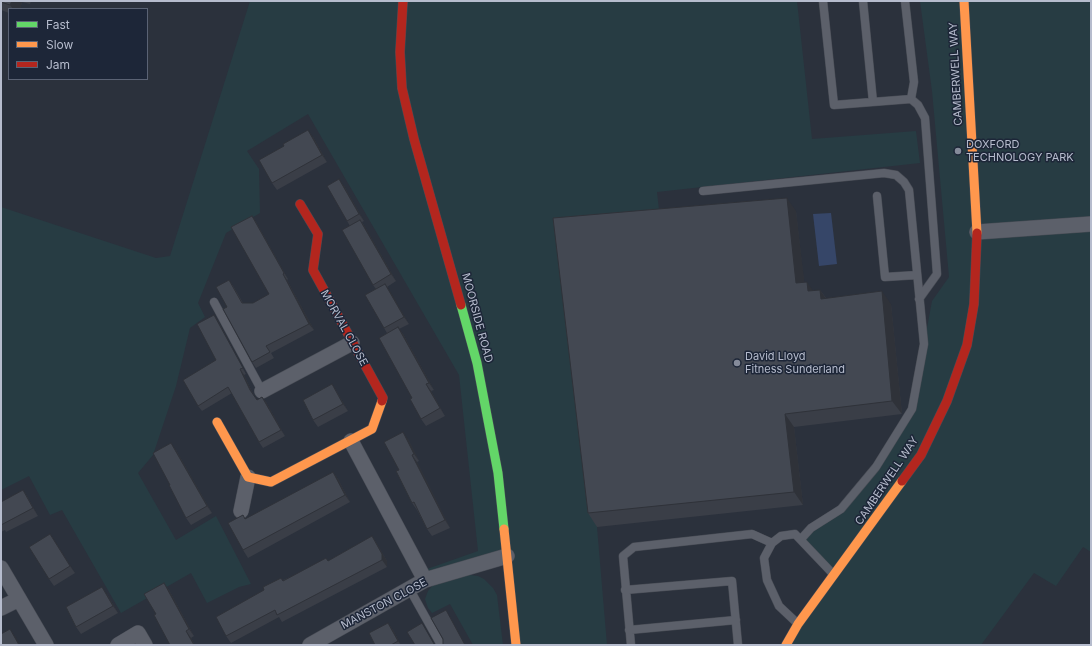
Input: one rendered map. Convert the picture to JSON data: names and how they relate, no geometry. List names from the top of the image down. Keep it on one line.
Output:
{"streets":{"street":["CAMBERWELL WAY","MOORSIDE ROAD","MORVAL CLOSE","MANSTON CLOSE"]},"crossings":[["MOORSIDE ROAD","MANSTON CLOSE"]],"places":["DOXFORD TECHNOLOGY PARK","David Lloyd Fitness Sunderland"],"legend":["Fast","Slow","Jam"]}
